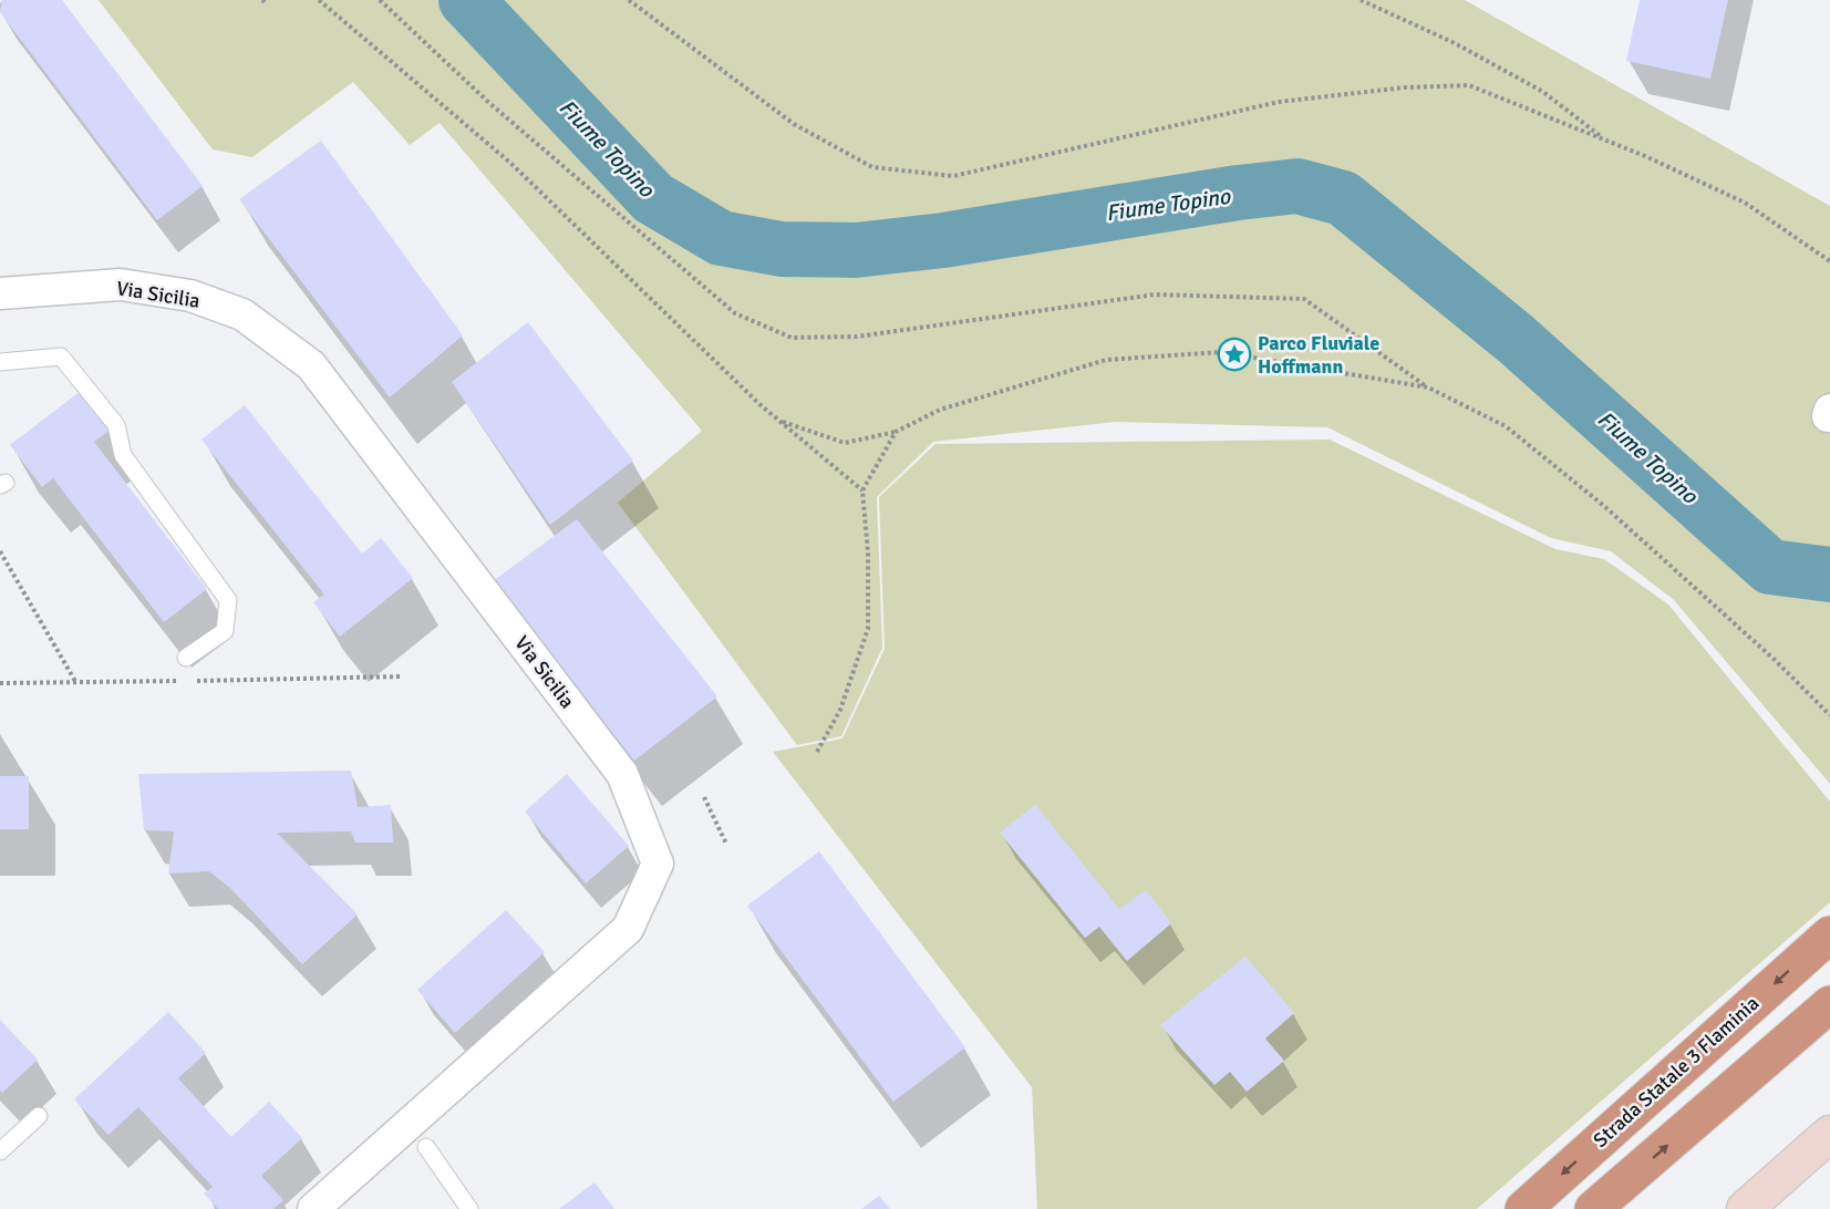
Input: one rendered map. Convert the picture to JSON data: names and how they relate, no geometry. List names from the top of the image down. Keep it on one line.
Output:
{"streets":{"highway":["Strada Statale 3 Flaminia"],"street":["Via Sicilia"]},"water":["Fiume Topino"],"places":{"place":["Parco Fluviale Hoffmann"]}}
